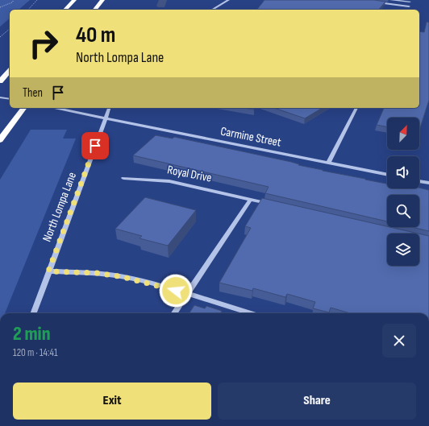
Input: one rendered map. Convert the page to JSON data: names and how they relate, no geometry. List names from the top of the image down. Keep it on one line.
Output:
{"streets":{"street":["Carmine Street","Royal Drive","North Lompa Lane"]},"crossings":[["Carmine Street","North Lompa Lane"]],"north":"top right","page":{"turn":["40 m","North Lompa Lane"],"then":"Then","heading":["2 min","120 m · 14:41"],"buttons":["Exit","Share"]}}
